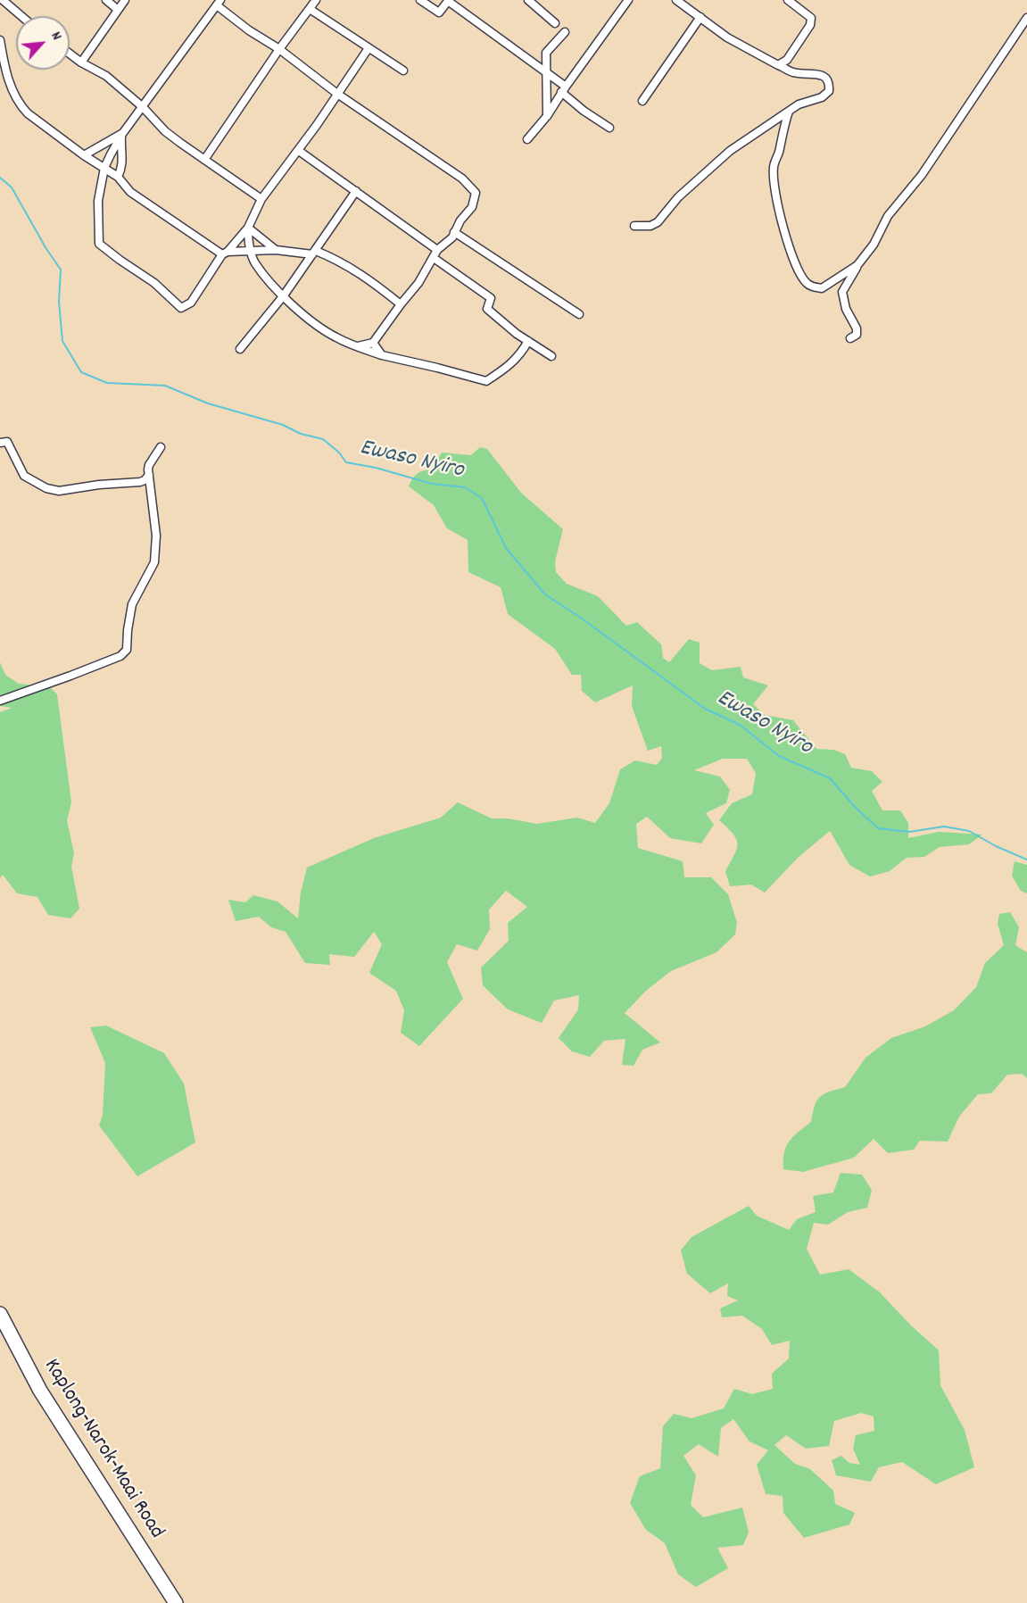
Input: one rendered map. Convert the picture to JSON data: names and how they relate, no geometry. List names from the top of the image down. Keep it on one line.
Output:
{"streets":{"highway":["Kaplong-Narok-Maai Road"]},"water":["Ewaso Nyiro"],"north":"top right"}
